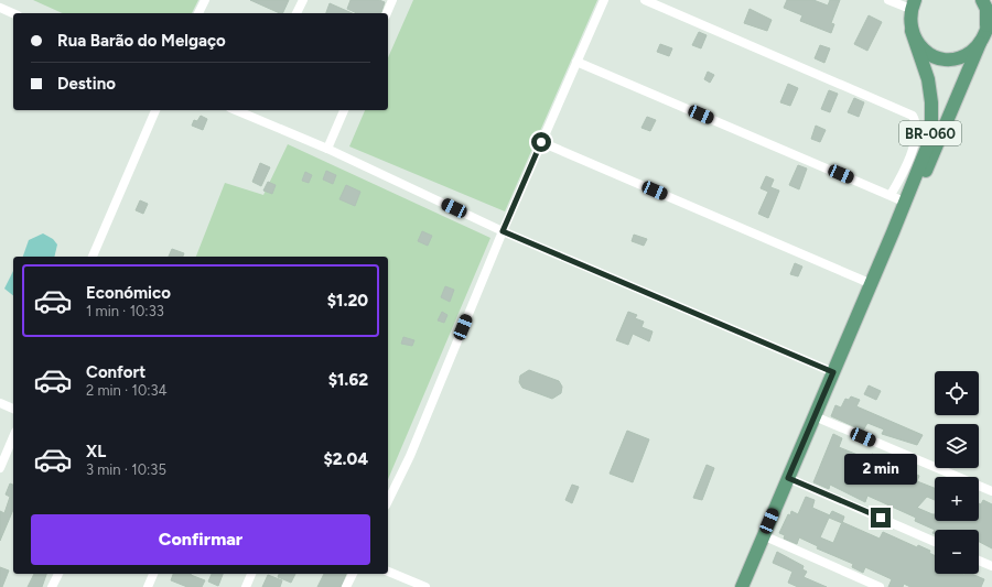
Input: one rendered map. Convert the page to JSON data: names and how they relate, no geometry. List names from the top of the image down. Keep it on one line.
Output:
{"streets":{"main road":["BR-060"]},"page":{"banner":["Rua Barão do Melgaço","Destino"],"list":[{"name":"Económico","note":"1 min · 10:33","value":"$1.20"},{"name":"Confort","note":"2 min · 10:34","value":"$1.62"},{"name":"XL","note":"3 min · 10:35","value":"$2.04"}],"map_buttons":["+","−"],"bubble":"2 min","buttons":"Confirmar"}}
